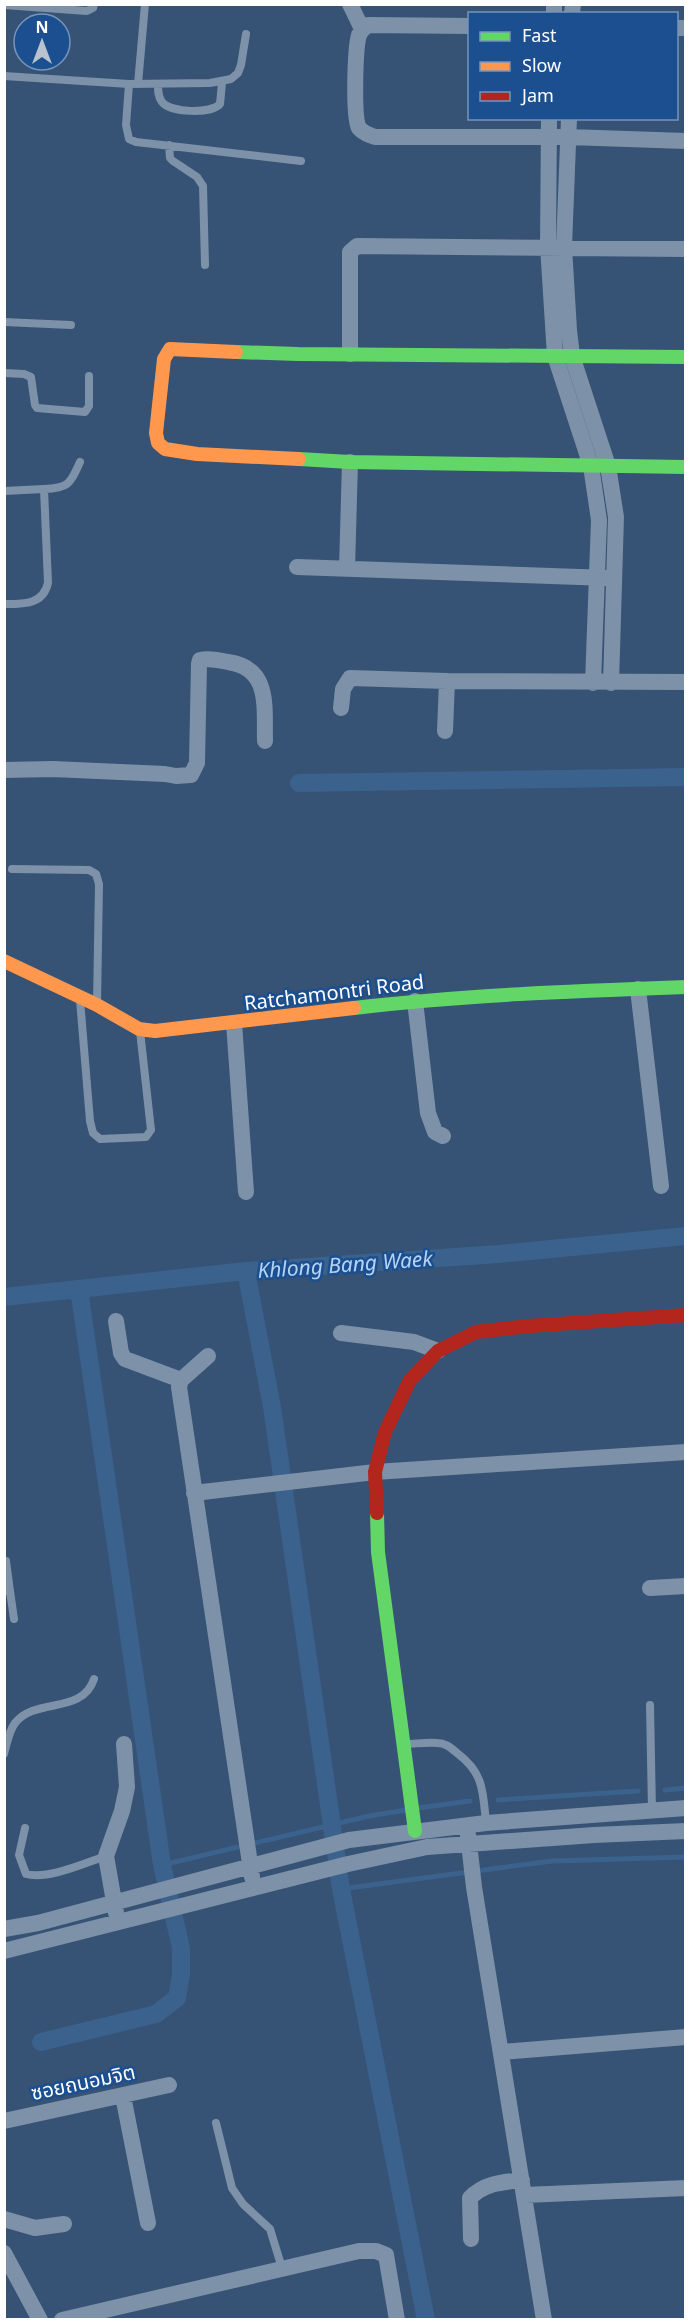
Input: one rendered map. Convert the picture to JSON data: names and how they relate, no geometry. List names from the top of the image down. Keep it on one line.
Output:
{"streets":{"street":["Ratchamontri Road","ซอยถนอมจิต"]},"water":["Khlong Bang Waek"],"legend":["Fast","Slow","Jam"],"north":"top"}
